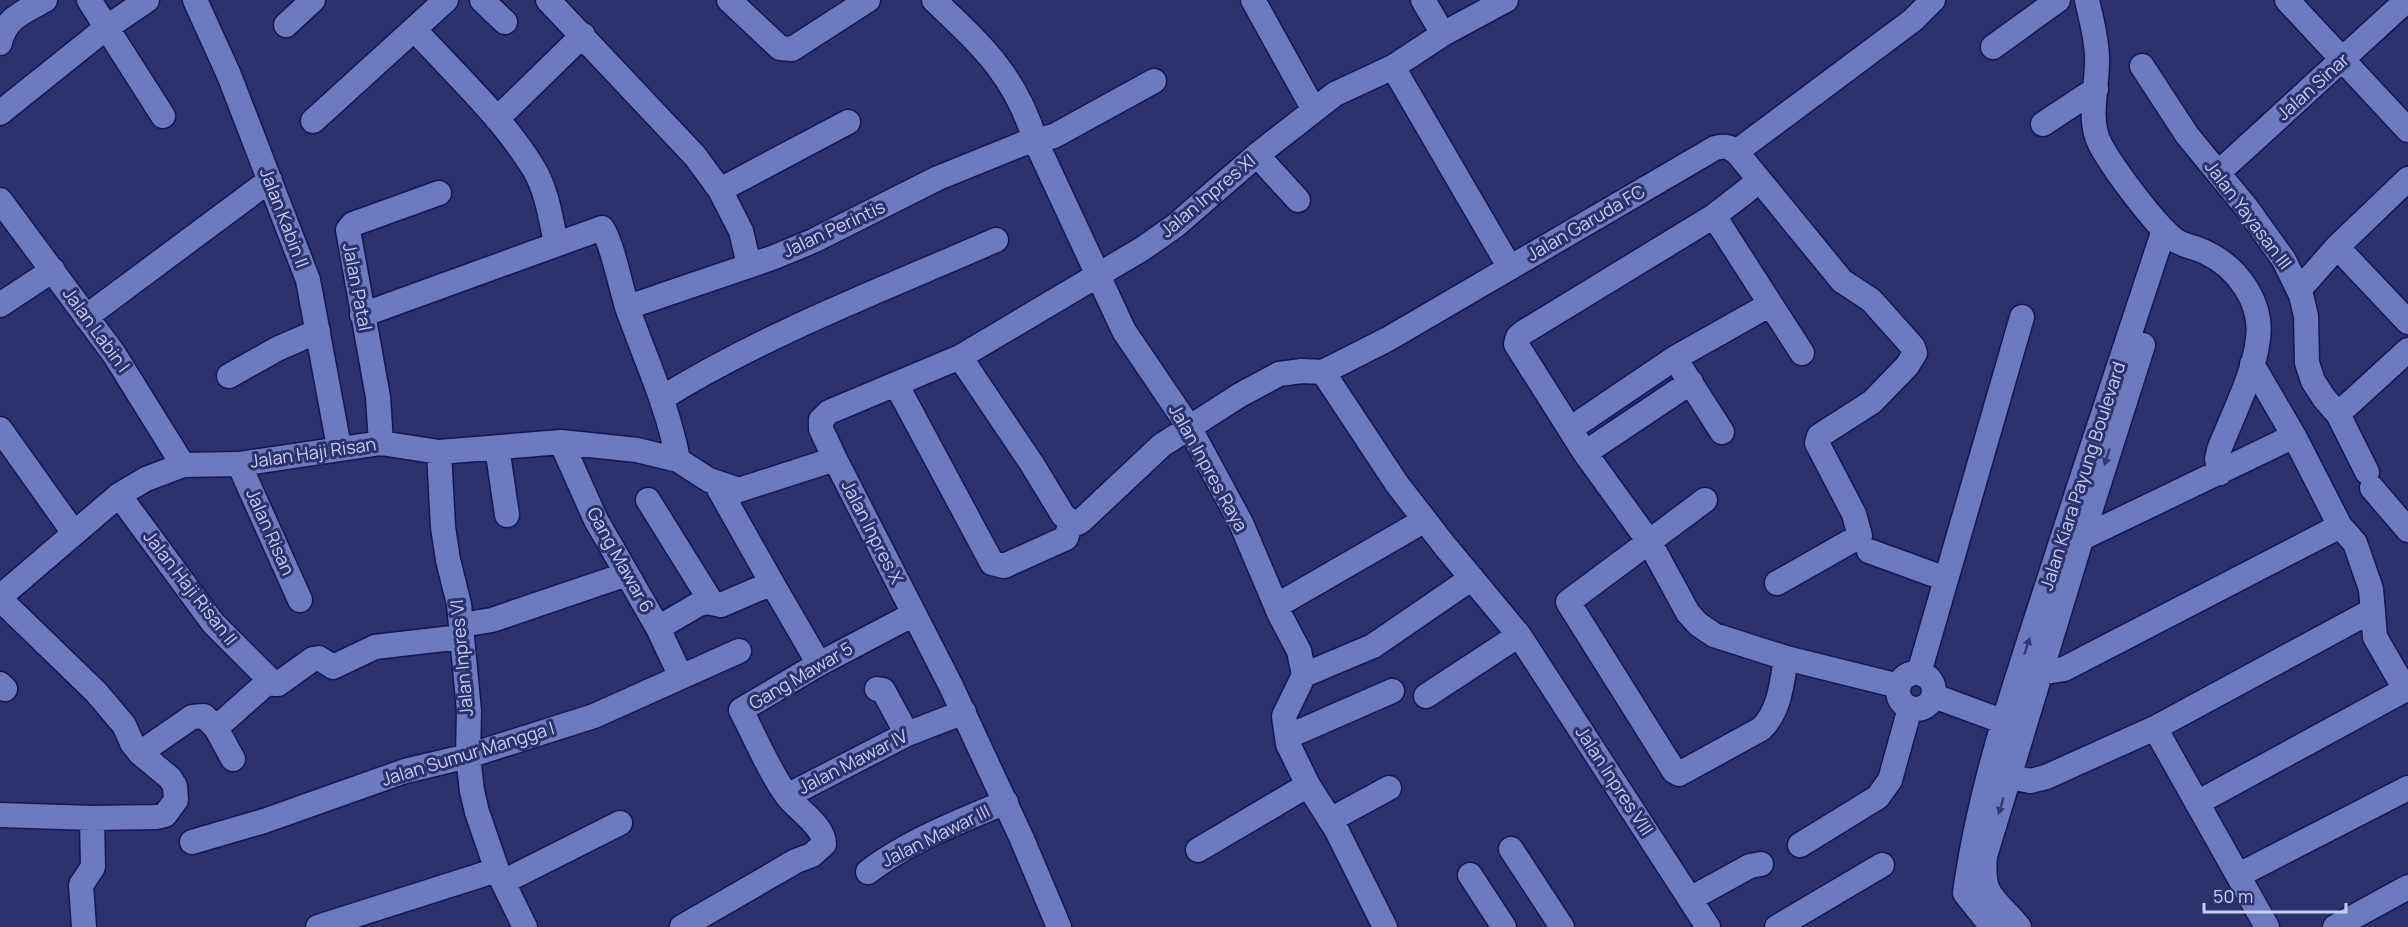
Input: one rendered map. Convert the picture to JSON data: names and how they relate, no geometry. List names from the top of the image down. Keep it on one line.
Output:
{"streets":{"street":["Jalan Sinar","Jalan Inpres XI","Jalan Yayasan III","Jalan Kabin II","Jalan Garuda FC","Jalan Perintis","Jalan Patal","Jalan Labin I","Jalan Haji Risan","Jalan Inpres Raya","Jalan Kiara Payung Boulevard","Jalan Risan","Jalan Inpres X","Gang Mawar 6","Jalan Haji Risan II","Jalan Inpres VI","Gang Mawar 5","Jalan Sumur Mangga I","Jalan Mawar IV","Jalan Inpres VIII","Jalan Mawar III"]},"crossings":[["Jalan Sinar","Jalan Yayasan III"],["Jalan Inpres XI","Jalan Inpres Raya"],["Jalan Inpres XI","Jalan Inpres X"],["Jalan Kabin II","Jalan Haji Risan"],["Jalan Garuda FC","Jalan Inpres Raya"],["Jalan Garuda FC","Jalan Inpres VIII"],["Jalan Perintis","Jalan Inpres Raya"],["Jalan Patal","Jalan Haji Risan"],["Jalan Labin I","Jalan Haji Risan"],["Jalan Haji Risan","Jalan Risan"],["Jalan Haji Risan","Jalan Inpres X"],["Jalan Haji Risan","Gang Mawar 6"],["Jalan Haji Risan","Jalan Haji Risan II"],["Jalan Haji Risan","Jalan Inpres VI"],["Jalan Inpres Raya","Jalan Inpres X"],["Jalan Inpres X","Gang Mawar 5"],["Jalan Inpres X","Jalan Mawar IV"],["Jalan Inpres X","Jalan Mawar III"],["Gang Mawar 6","Jalan Sumur Mangga I"],["Jalan Inpres VI","Jalan Sumur Mangga I"],["Gang Mawar 5","Jalan Mawar IV"]],"scale_bar":"50 m"}
